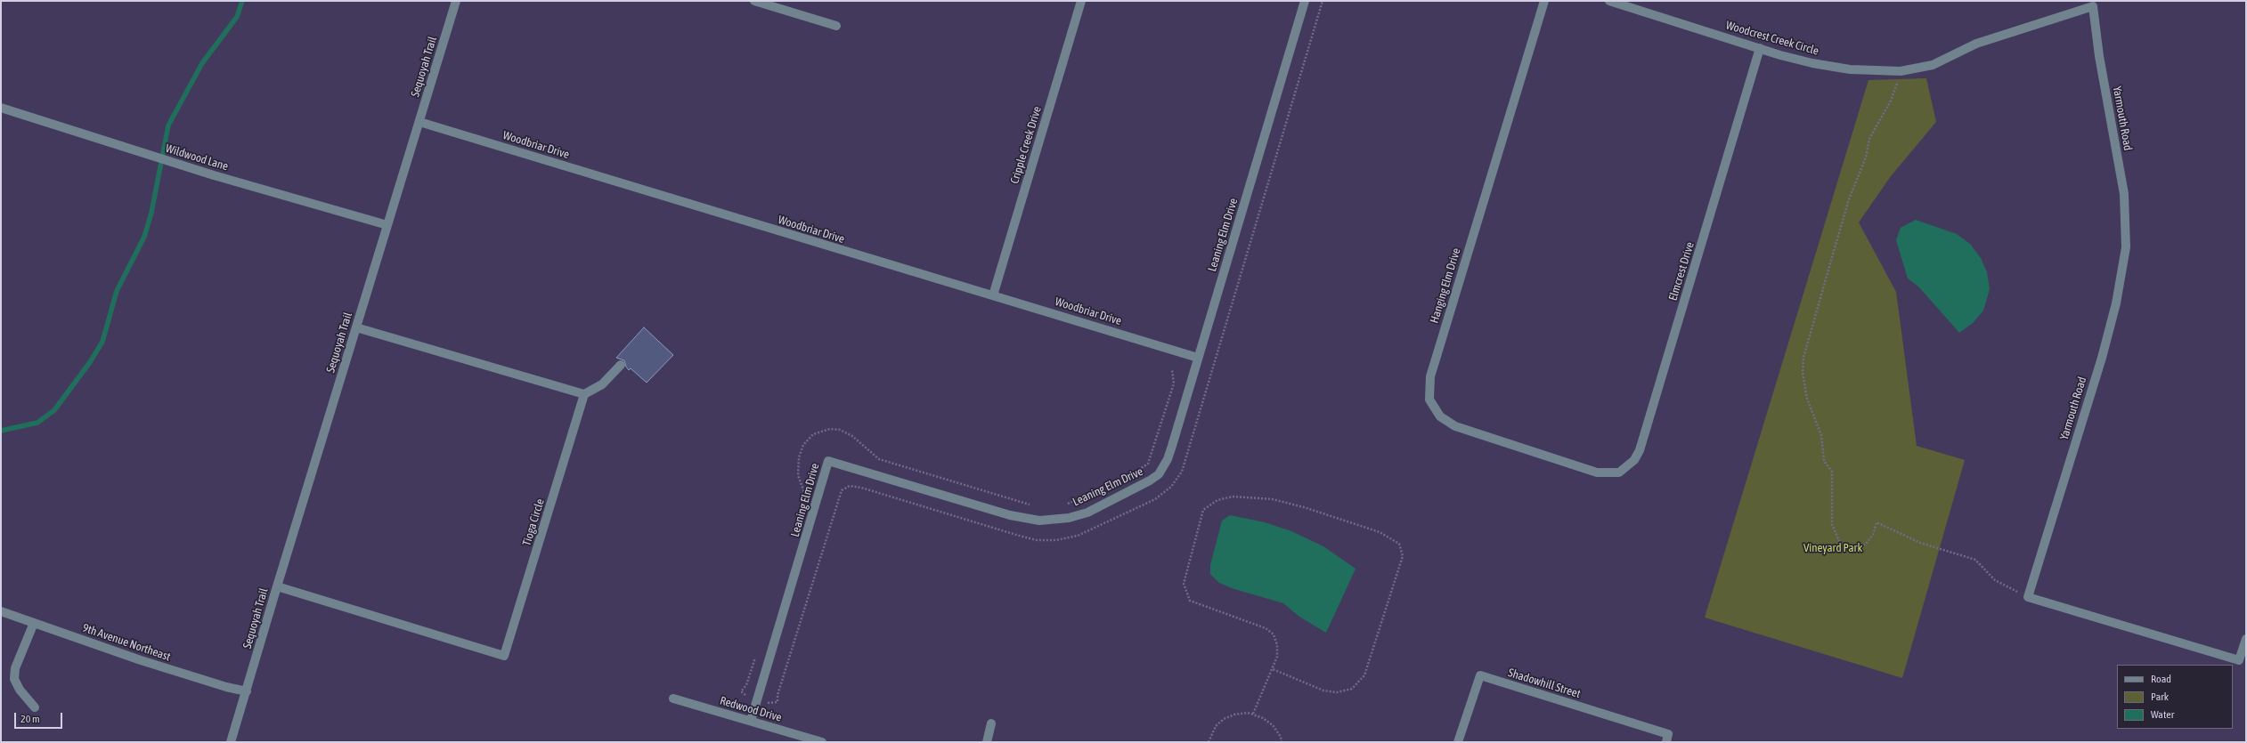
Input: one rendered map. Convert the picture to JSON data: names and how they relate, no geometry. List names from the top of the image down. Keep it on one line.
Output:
{"streets":{"street":["Woodcrest Creek Circle","Sequoyah Trail","Yarmouth Road","Woodbriar Drive","Cripple Creek Drive","Wildwood Lane","Leaning Elm Drive","Elmcrest Drive","Hanging Elm Drive","Tioga Circle","9th Avenue Northeast","Shadowhill Street","Redwood Drive"]},"crossings":[["Woodcrest Creek Circle","Yarmouth Road"],["Woodcrest Creek Circle","Elmcrest Drive"],["Sequoyah Trail","Woodbriar Drive"],["Sequoyah Trail","Wildwood Lane"],["Sequoyah Trail","Tioga Circle"],["Sequoyah Trail","9th Avenue Northeast"],["Woodbriar Drive","Cripple Creek Drive"],["Woodbriar Drive","Leaning Elm Drive"],["Leaning Elm Drive","Redwood Drive"],["Elmcrest Drive","Hanging Elm Drive"]],"parks":["Vineyard Park"],"legend":["Road","Park","Water"],"scale_bar":"20 m"}
